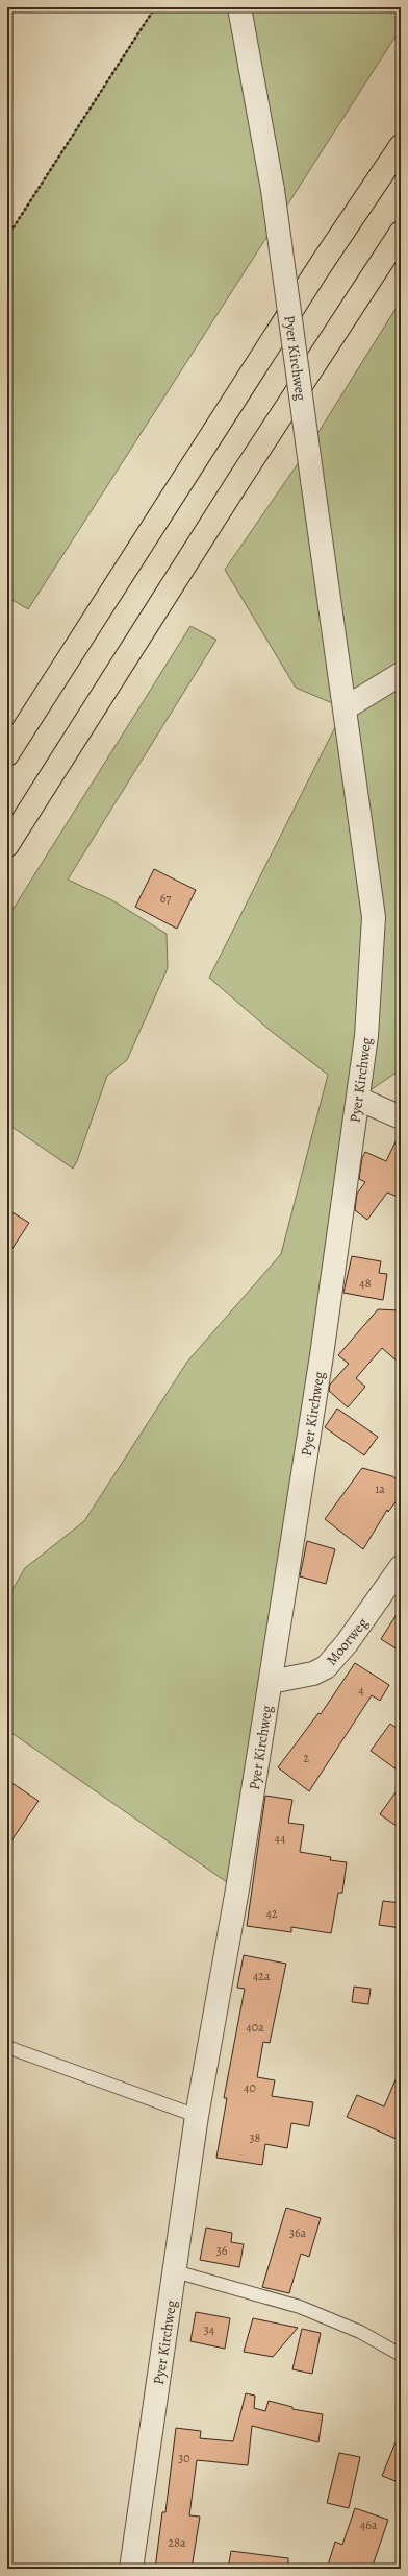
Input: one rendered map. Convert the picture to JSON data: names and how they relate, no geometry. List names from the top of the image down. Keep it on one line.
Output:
{"streets":{"street":["Pyer Kirchweg","Moorweg"]},"crossings":[["Pyer Kirchweg","Moorweg"]],"house_numbers":["67","48","1a","4","2","44","42","42a","40a","40","38","36a","36","34","30","46a","28a"]}
